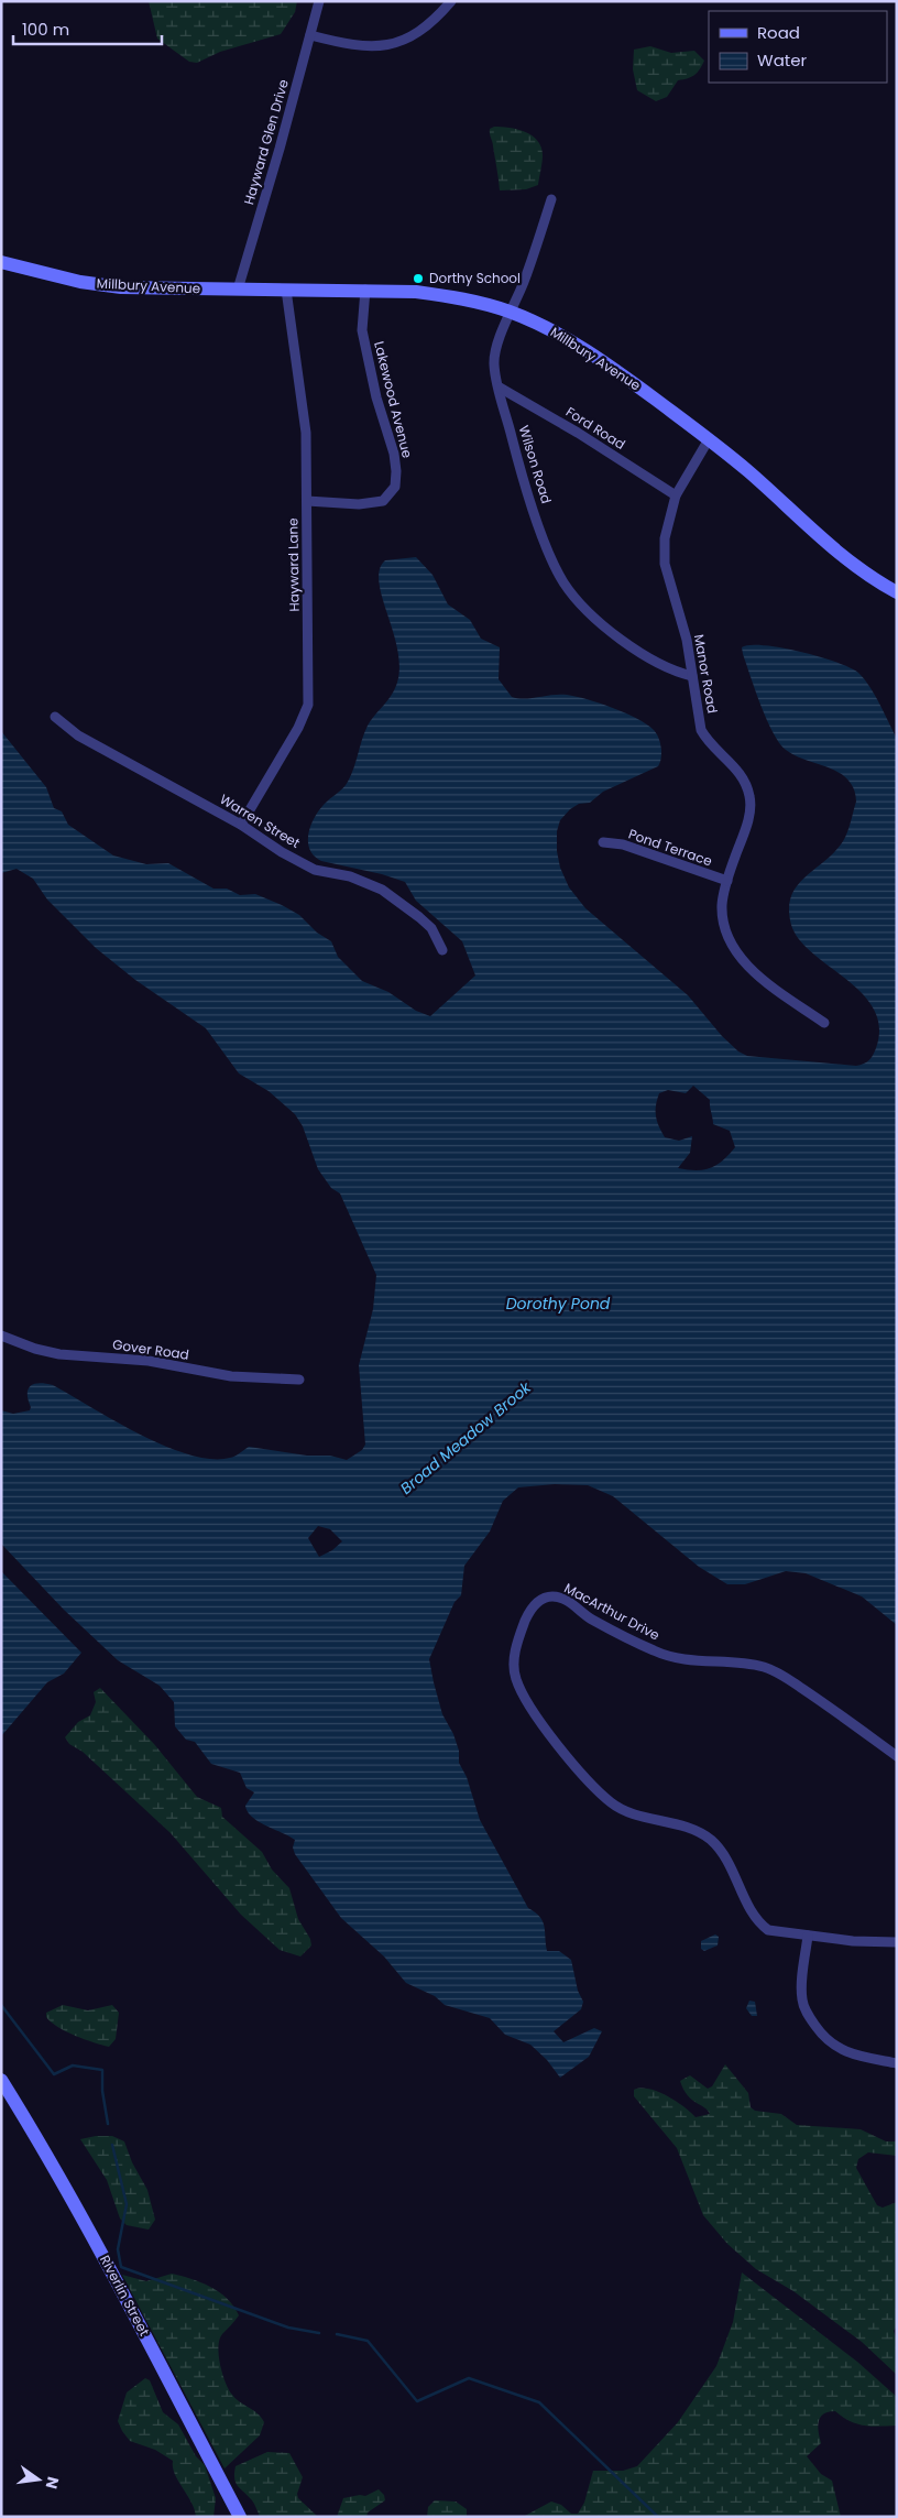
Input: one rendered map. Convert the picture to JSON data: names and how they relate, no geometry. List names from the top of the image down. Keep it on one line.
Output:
{"streets":{"main road":["Millbury Avenue","Riverlin Street"],"street":["Hayward Glen Drive","Lakewood Avenue","Ford Road","Wilson Road","Hayward Lane","Manor Road","Warren Street","Pond Terrace","Gover Road","MacArthur Drive"]},"crossings":[["Hayward Glen Drive","Millbury Avenue"],["Millbury Avenue","Lakewood Avenue"],["Millbury Avenue","Wilson Road"],["Millbury Avenue","Hayward Lane"],["Millbury Avenue","Manor Road"],["Lakewood Avenue","Hayward Lane"],["Ford Road","Wilson Road"],["Ford Road","Manor Road"],["Wilson Road","Manor Road"],["Hayward Lane","Warren Street"],["Manor Road","Pond Terrace"]],"water":["Dorothy Pond","Broad Meadow Brook"],"places":["Dorthy School"],"legend":["Road","Water"],"scale_bar":"100 m","north":"right"}
